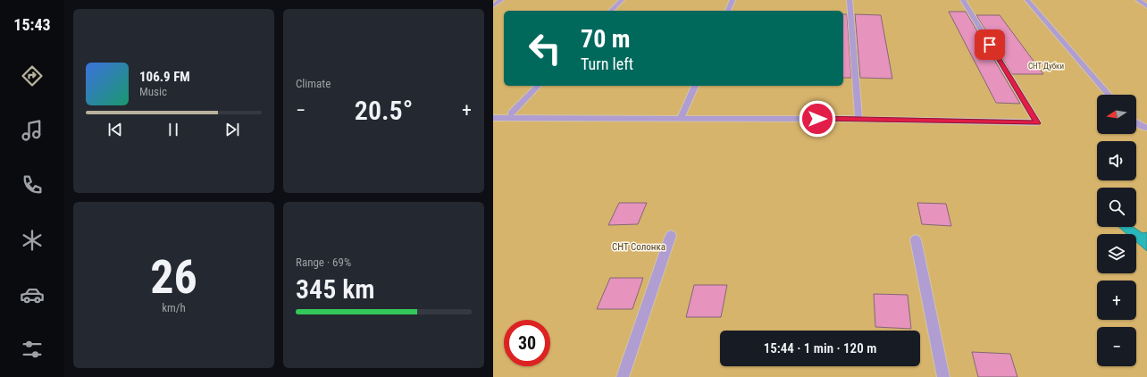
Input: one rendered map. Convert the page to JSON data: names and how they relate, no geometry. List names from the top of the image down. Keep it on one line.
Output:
{"parks":["СНТ Дубки","СНТ Солонка"],"north":"left","page":{"tabs":"15:43","tile":["Climate",["26","km/h"],["Range · 69%","345 km"]],"turn":["70 m","Turn left"],"song":["106.9 FM","Music"],"map_buttons":["+","−"],"heat":["−","20.5°","+"],"limit":"30","trip":"15:44 · 1 min · 120 m"}}
